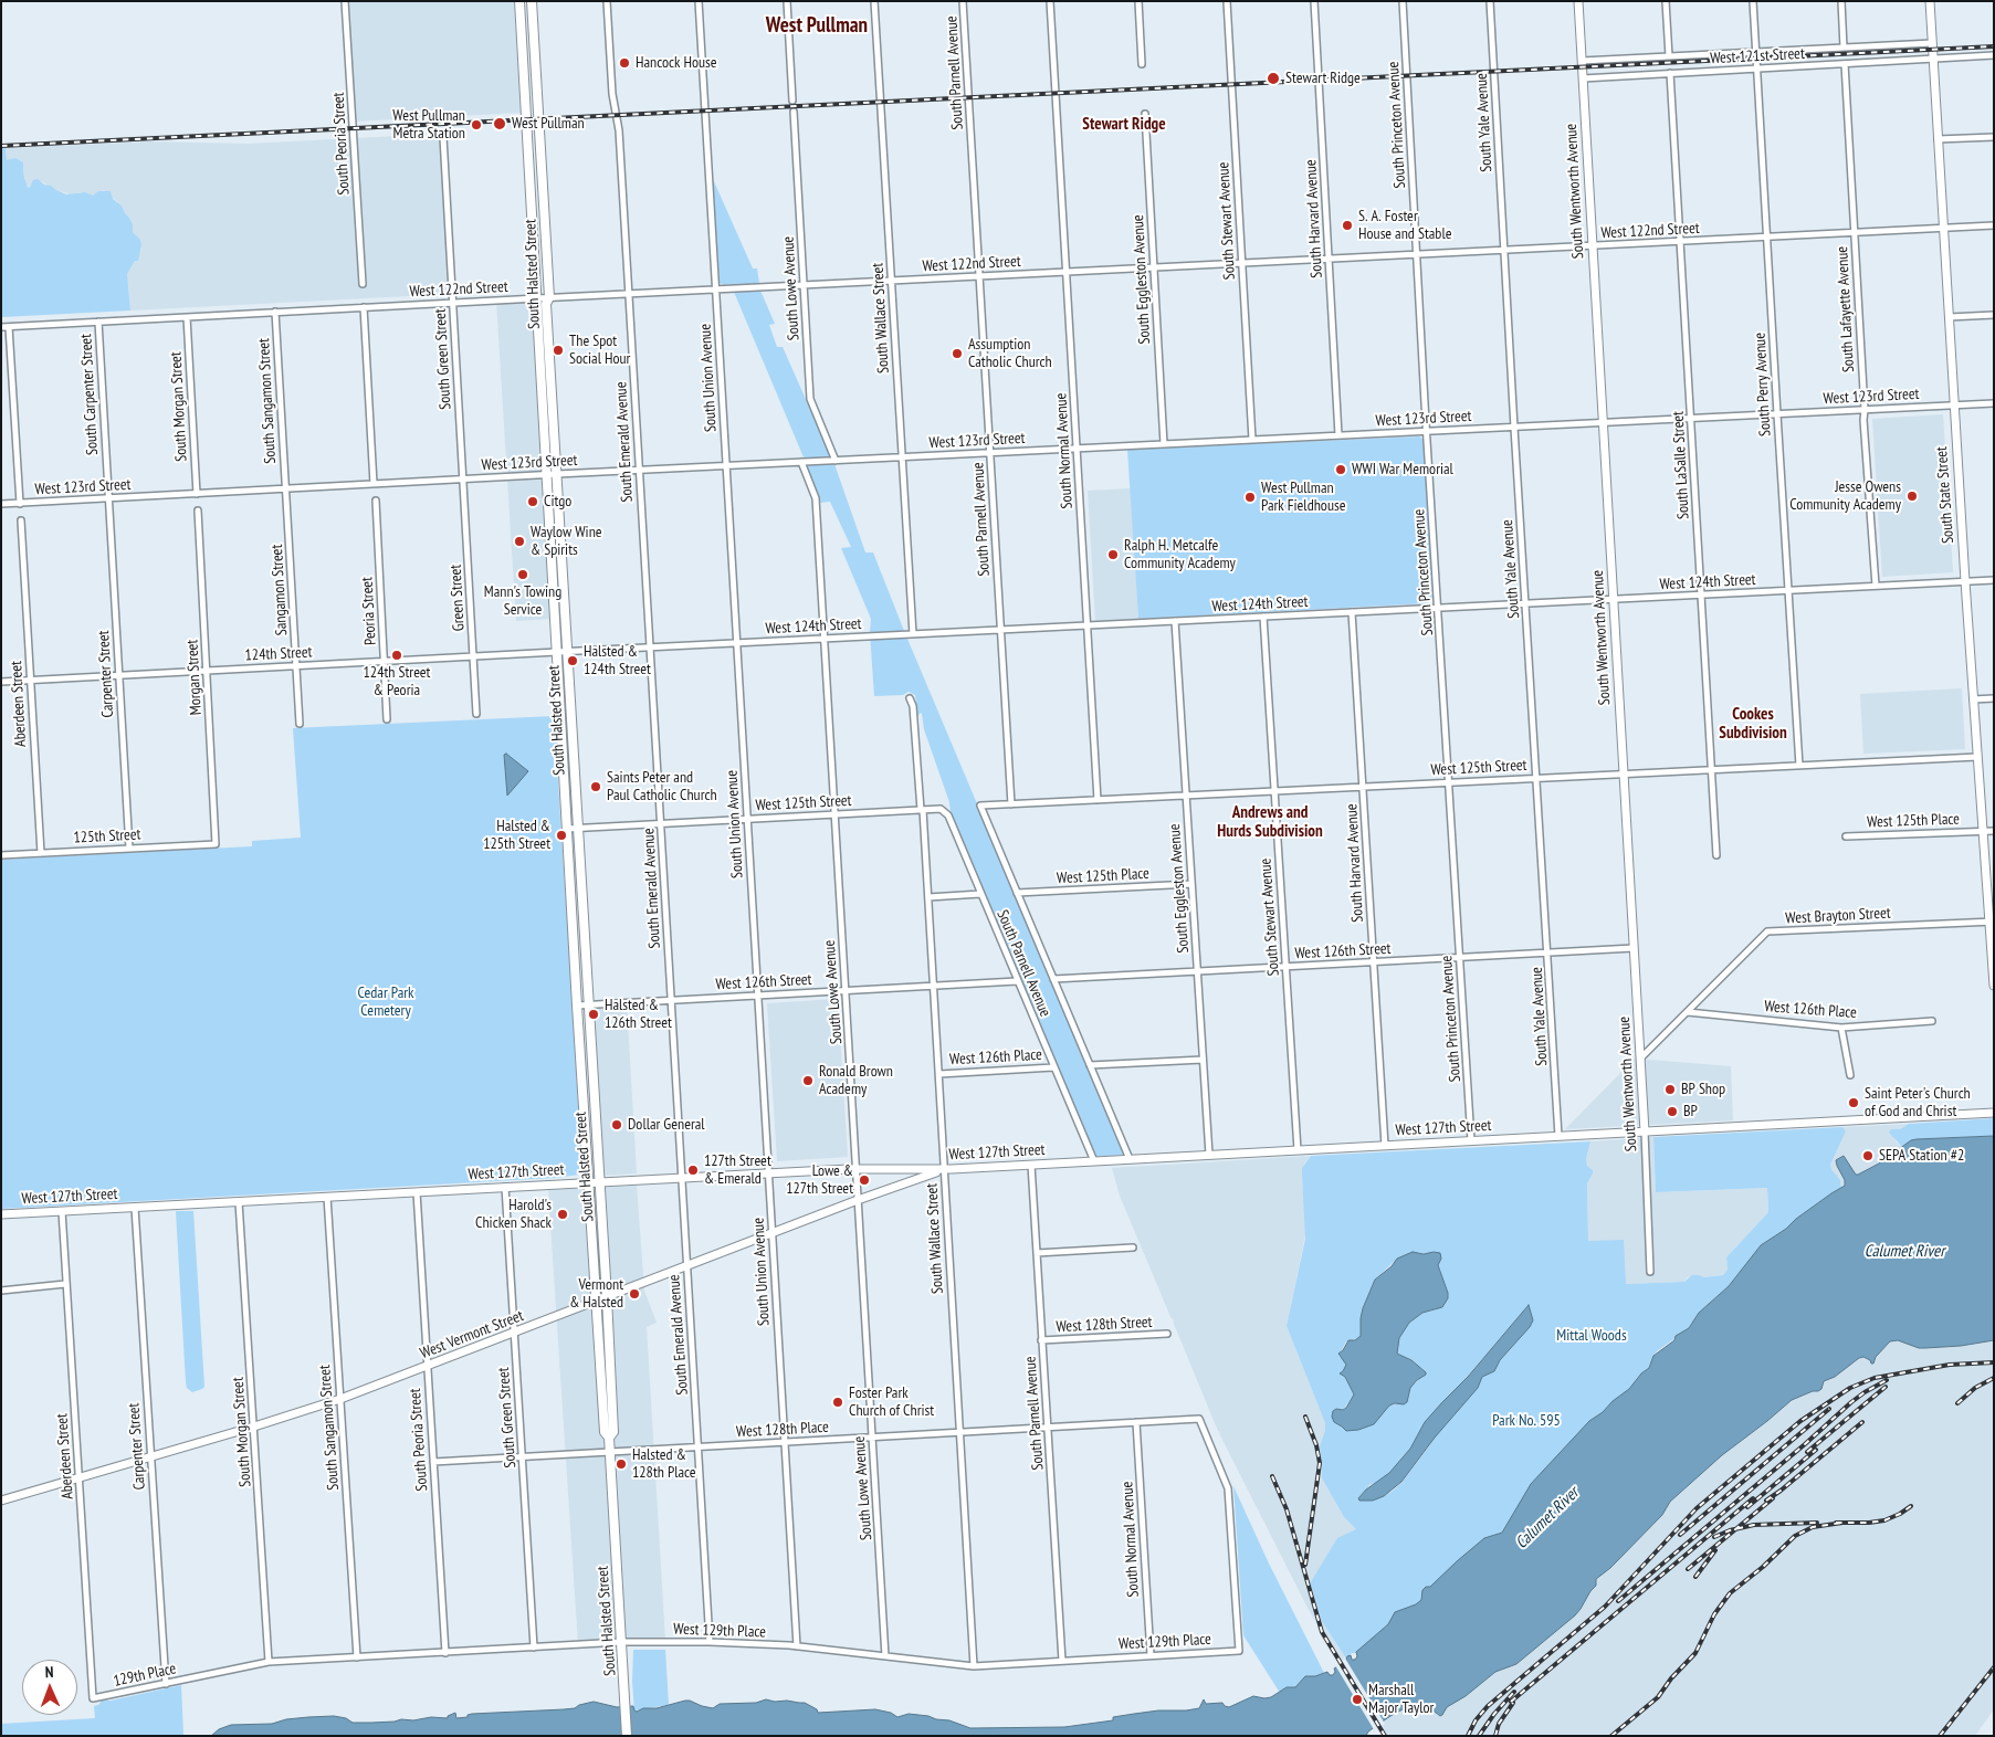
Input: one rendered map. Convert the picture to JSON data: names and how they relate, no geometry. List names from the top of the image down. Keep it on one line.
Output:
{"streets":{"main road":["South Halsted Street"],"street":["West 121st Street","South Parnell Avenue","South Yale Avenue","South Princeton Avenue","South Peoria Street","South Wentworth Avenue","South Harvard Avenue","South Stewart Avenue","West 122nd Street","South Eggleston Avenue","South Lowe Avenue","South Lafayette Avenue","South Wallace Street","South Green Street","South Union Avenue","South Perry Avenue","South Carpenter Street","West 123rd Street","South Sangamon Street","South Morgan Street","South Emerald Avenue","South Normal Avenue","South LaSalle Street","South State Street","West 124th Street","Sangamon Street","Green Street","Peoria Street","124th Street","Carpenter Street","Morgan Street","Aberdeen Street","West 125th Street","West 125th Place","125th Street","West Brayton Street","West 126th Street","West 126th Place","West 127th Street","West 128th Street","West Vermont Street","West 128th Place","West 129th Place","129th Place"]},"crossings":[["West 121st Street","South Wentworth Avenue"],["West 121st Street","South Lafayette Avenue"],["West 121st Street","South Perry Avenue"],["West 121st Street","South LaSalle Street"],["West 121st Street","South State Street"],["South Parnell Avenue","West 122nd Street"],["South Parnell Avenue","West 123rd Street"],["South Parnell Avenue","West 124th Street"],["South Parnell Avenue","West 125th Street"],["South Parnell Avenue","West 125th Place"],["South Parnell Avenue","West 126th Street"],["South Parnell Avenue","West 126th Place"],["South Parnell Avenue","West 127th Street"],["South Parnell Avenue","West 128th Street"],["South Parnell Avenue","West 128th Place"],["South Parnell Avenue","West 129th Place"],["South Yale Avenue","West 122nd Street"],["South Yale Avenue","West 123rd Street"],["South Yale Avenue","West 124th Street"],["South Yale Avenue","West 125th Street"],["South Yale Avenue","West 126th Street"],["South Yale Avenue","West 127th Street"],["South Princeton Avenue","West 122nd Street"],["South Princeton Avenue","West 123rd Street"],["South Princeton Avenue","West 124th Street"],["South Princeton Avenue","West 125th Street"],["South Princeton Avenue","West 126th Street"],["South Princeton Avenue","West 127th Street"],["South Peoria Street","West 127th Street"],["South Peoria Street","West Vermont Street"],["South Peoria Street","West 128th Place"],["South Peoria Street","West 129th Place"],["South Wentworth Avenue","West 122nd Street"],["South Wentworth Avenue","West 123rd Street"],["South Wentworth Avenue","West 124th Street"],["South Wentworth Avenue","West 125th Street"],["South Wentworth Avenue","West Brayton Street"],["South Wentworth Avenue","West 126th Street"],["South Wentworth Avenue","West 127th Street"],["South Harvard Avenue","West 122nd Street"],["South Harvard Avenue","West 123rd Street"],["South Harvard Avenue","West 124th Street"],["South Harvard Avenue","West 125th Street"],["South Harvard Avenue","West 126th Street"],["South Harvard Avenue","West 127th Street"],["South Stewart Avenue","West 122nd Street"],["South Stewart Avenue","West 123rd Street"],["South Stewart Avenue","West 124th Street"],["South Stewart Avenue","West 125th Street"],["South Stewart Avenue","West 126th Street"],["South Stewart Avenue","West 127th Street"],["West 122nd Street","South Halsted Street"],["West 122nd Street","South Eggleston Avenue"],["West 122nd Street","South Lowe Avenue"],["West 122nd Street","South Lafayette Avenue"],["West 122nd Street","South Wallace Street"],["West 122nd Street","South Green Street"],["West 122nd Street","South Union Avenue"],["West 122nd Street","South Perry Avenue"],["West 122nd Street","South Carpenter Street"],["West 122nd Street","South Sangamon Street"],["West 122nd Street","South Morgan Street"],["West 122nd Street","South Emerald Avenue"],["West 122nd Street","South Normal Avenue"],["West 122nd Street","South LaSalle Street"],["West 122nd Street","South State Street"],["South Halsted Street","West 123rd Street"],["South Halsted Street","West 124th Street"],["South Halsted Street","124th Street"],["South Halsted Street","West 125th Street"],["South Halsted Street","West 126th Street"],["South Halsted Street","West 127th Street"],["South Halsted Street","West Vermont Street"],["South Halsted Street","West 128th Place"],["South Halsted Street","West 129th Place"],["South Eggleston Avenue","West 123rd Street"],["South Eggleston Avenue","West 124th Street"],["South Eggleston Avenue","West 125th Street"],["South Eggleston Avenue","West 125th Place"],["South Eggleston Avenue","West 126th Street"],["South Eggleston Avenue","West 127th Street"],["South Lowe Avenue","West 123rd Street"],["South Lowe Avenue","West 124th Street"],["South Lowe Avenue","West 125th Street"],["South Lowe Avenue","West 126th Street"],["South Lowe Avenue","West 127th Street"],["South Lowe Avenue","West Vermont Street"],["South Lowe Avenue","West 128th Place"],["South Lowe Avenue","West 129th Place"],["South Lafayette Avenue","West 123rd Street"],["South Lafayette Avenue","West 124th Street"],["South Wallace Street","West 123rd Street"],["South Wallace Street","West 124th Street"],["South Wallace Street","West 125th Street"],["South Wallace Street","West 126th Street"],["South Wallace Street","West 126th Place"],["South Wallace Street","West 127th Street"],["South Wallace Street","West Vermont Street"],["South Wallace Street","West 128th Place"],["South Wallace Street","West 129th Place"],["South Green Street","West 123rd Street"],["South Green Street","Green Street"],["South Green Street","West 127th Street"],["South Green Street","West Vermont Street"],["South Green Street","West 128th Place"],["South Green Street","West 129th Place"],["South Union Avenue","West 123rd Street"],["South Union Avenue","West 124th Street"],["South Union Avenue","West 125th Street"],["South Union Avenue","West 126th Street"],["South Union Avenue","West 127th Street"],["South Union Avenue","West Vermont Street"],["South Union Avenue","West 128th Place"],["South Union Avenue","West 129th Place"],["South Perry Avenue","West 123rd Street"],["South Perry Avenue","West 124th Street"],["South Perry Avenue","West 125th Street"],["South Carpenter Street","West 123rd Street"],["South Carpenter Street","Carpenter Street"],["West 123rd Street","South Sangamon Street"],["West 123rd Street","South Morgan Street"],["West 123rd Street","South Emerald Avenue"],["West 123rd Street","South Normal Avenue"],["West 123rd Street","South LaSalle Street"],["West 123rd Street","South State Street"],["West 123rd Street","Sangamon Street"],["West 123rd Street","Green Street"],["West 123rd Street","Carpenter Street"],["South Sangamon Street","Sangamon Street"],["South Sangamon Street","West 127th Street"],["South Sangamon Street","West Vermont Street"],["South Sangamon Street","West 129th Place"],["South Morgan Street","West 127th Street"],["South Morgan Street","West Vermont Street"],["South Morgan Street","West 129th Place"],["South Emerald Avenue","West 124th Street"],["South Emerald Avenue","West 125th Street"],["South Emerald Avenue","West 126th Street"],["South Emerald Avenue","West 127th Street"],["South Emerald Avenue","West Vermont Street"],["South Emerald Avenue","West 128th Place"],["South Emerald Avenue","West 129th Place"],["South Normal Avenue","West 124th Street"],["South Normal Avenue","West 125th Street"],["South Normal Avenue","West 128th Place"],["South Normal Avenue","West 129th Place"],["South LaSalle Street","West 124th Street"],["South LaSalle Street","West 125th Street"],["South State Street","West 124th Street"],["South State Street","West 125th Street"],["South State Street","West 125th Place"],["South State Street","West Brayton Street"],["West 124th Street","124th Street"],["Sangamon Street","124th Street"],["Green Street","124th Street"],["Peoria Street","124th Street"],["124th Street","Carpenter Street"],["124th Street","Morgan Street"],["124th Street","Aberdeen Street"],["Carpenter Street","125th Street"],["Carpenter Street","West 127th Street"],["Carpenter Street","West Vermont Street"],["Carpenter Street","129th Place"],["Morgan Street","125th Street"],["Aberdeen Street","125th Street"],["Aberdeen Street","West 127th Street"],["Aberdeen Street","West Vermont Street"],["Aberdeen Street","129th Place"],["West Brayton Street","West 126th Place"],["West 127th Street","West Vermont Street"],["West 128th Place","West 129th Place"],["West 129th Place","129th Place"]],"districts":["West Pullman","Stewart Ridge","Cookes Subdivision","Andrews and Hurds Subdivision"],"water":["Calumet River"],"parks":["Cedar Park Cemetery","Mittal Woods","Park No. 595"],"places":["Hancock House","Stewart Ridge","West Pullman","West Pullman Metra Station","S. A. Foster House and Stable","The Spot Social Hour","Assumption Catholic Church","WWI War Memorial","Jesse Owens Community Academy","West Pullman Park Fieldhouse","Citgo","Waylow Wine & Spirits","Ralph H. Metcalfe Community Academy","Mann's Towing Service","124th Street & Peoria","Halsted & 124th Street","Saints Peter and Paul Catholic Church","Halsted & 125th Street","Halsted & 126th Street","Ronald Brown Academy","BP Shop","Saint Peter's Church of God and Christ","BP","Dollar General","SEPA Station #2","127th Street & Emerald","Lowe & 127th Street","Harold's Chicken Shack","Vermont & Halsted","Foster Park Church of Christ","Halsted & 128th Place","Marshall Major Taylor"],"north":"top"}
